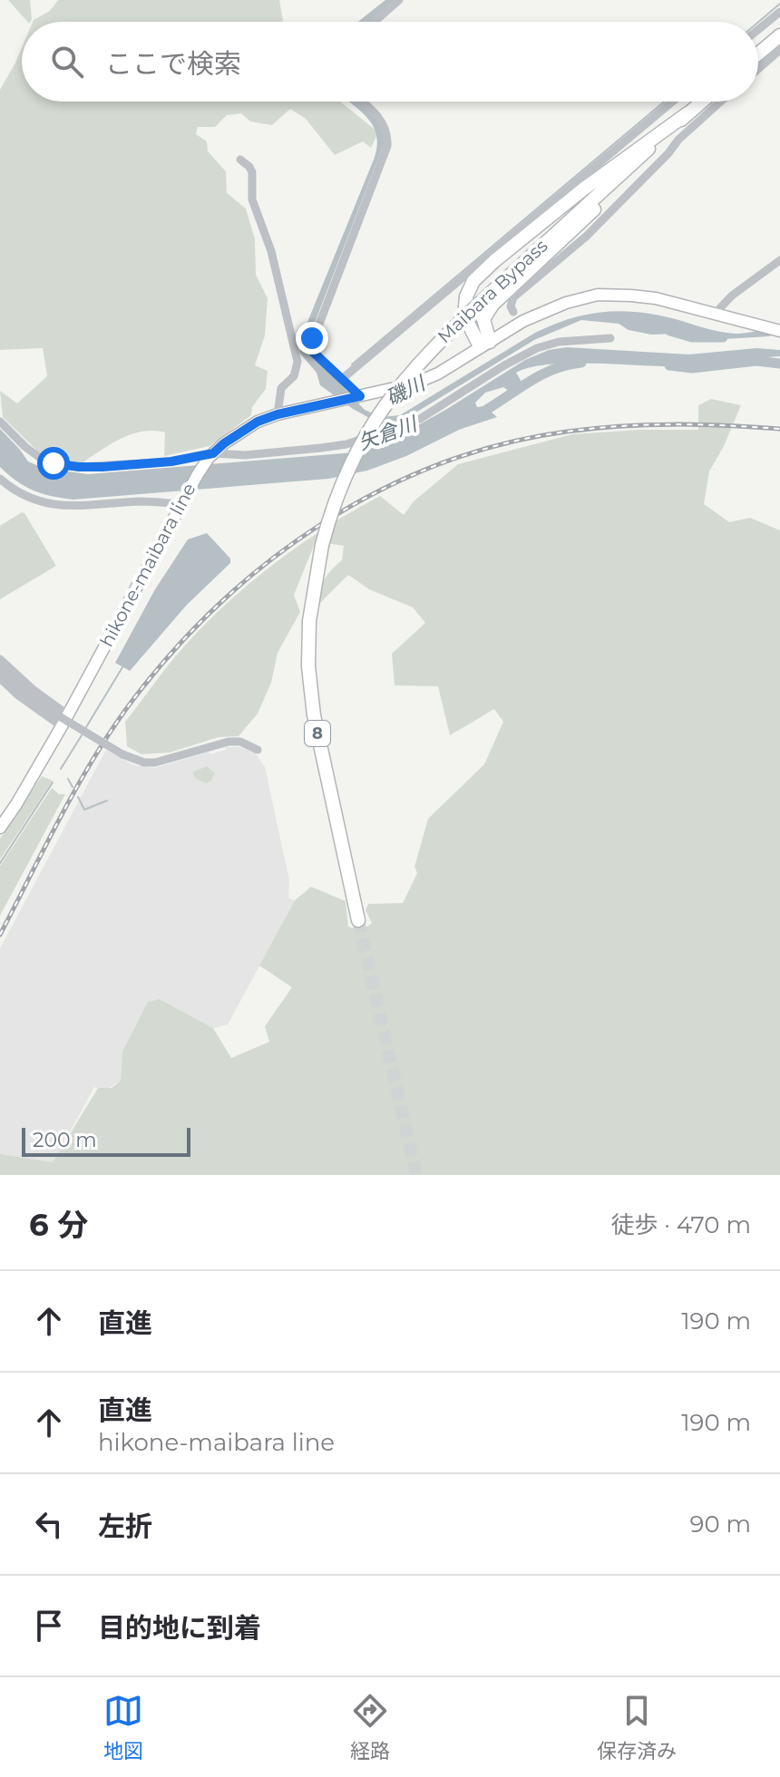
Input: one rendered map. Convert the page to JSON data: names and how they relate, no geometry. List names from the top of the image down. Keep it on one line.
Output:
{"streets":{"highway":["Maibara Bypass","8"],"main road":["hikone-maibara line"]},"crossings":[["Maibara Bypass","8"],["hikone-maibara line","8"]],"water":["磯川","矢倉川"],"scale_bar":"200 m","page":{"search":"ここで検索","scale":"200 m","heading":["6 分","徒歩 · 470 m"],"list":[["直進","190 m"],["直進","hikone-maibara line","190 m"],["左折","90 m"],"目的地に到着"],"nav":["地図","経路","保存済み"]}}
